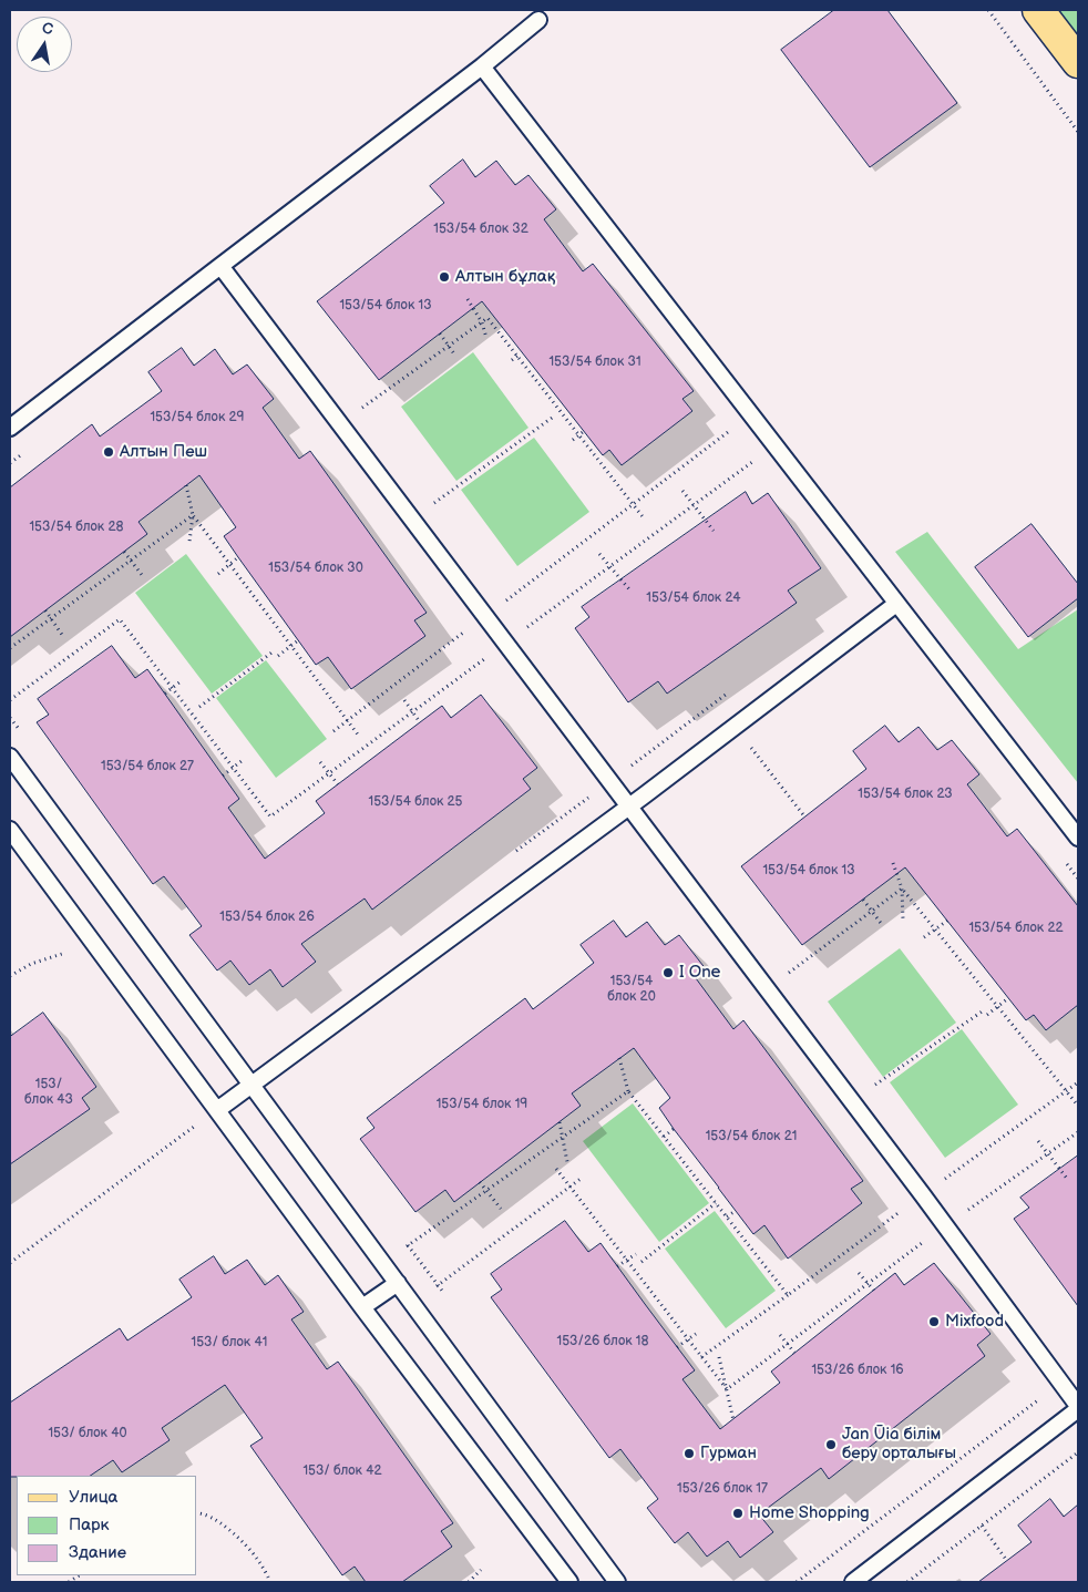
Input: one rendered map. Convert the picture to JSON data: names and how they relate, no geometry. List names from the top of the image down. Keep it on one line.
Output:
{"places":["Алтын бұлақ","Алтын Пеш","I One","Mixfood","Jan Ūia білім беру орталығы","Гурман","Home Shopping"],"house_numbers":["153/54 блок 32","153/54 блок 13","153/54 блок 31","153/54 блок 29","153/54 блок 28","153/54 блок 30","153/54 блок 24","153/54 блок 27","153/54 блок 23","153/54 блок 25","153/54 блок 13","153/54 блок 26","153/54 блок 22","153/54 блок 20","153/ блок 43","153/54 блок 19","153/54 блок 21","153/26 блок 18","153/ блок 41","153/26 блок 16","153/ блок 40","153/ блок 42","153/26 блок 17"],"legend":["Улица","Парк","Здание"],"north":"top"}
